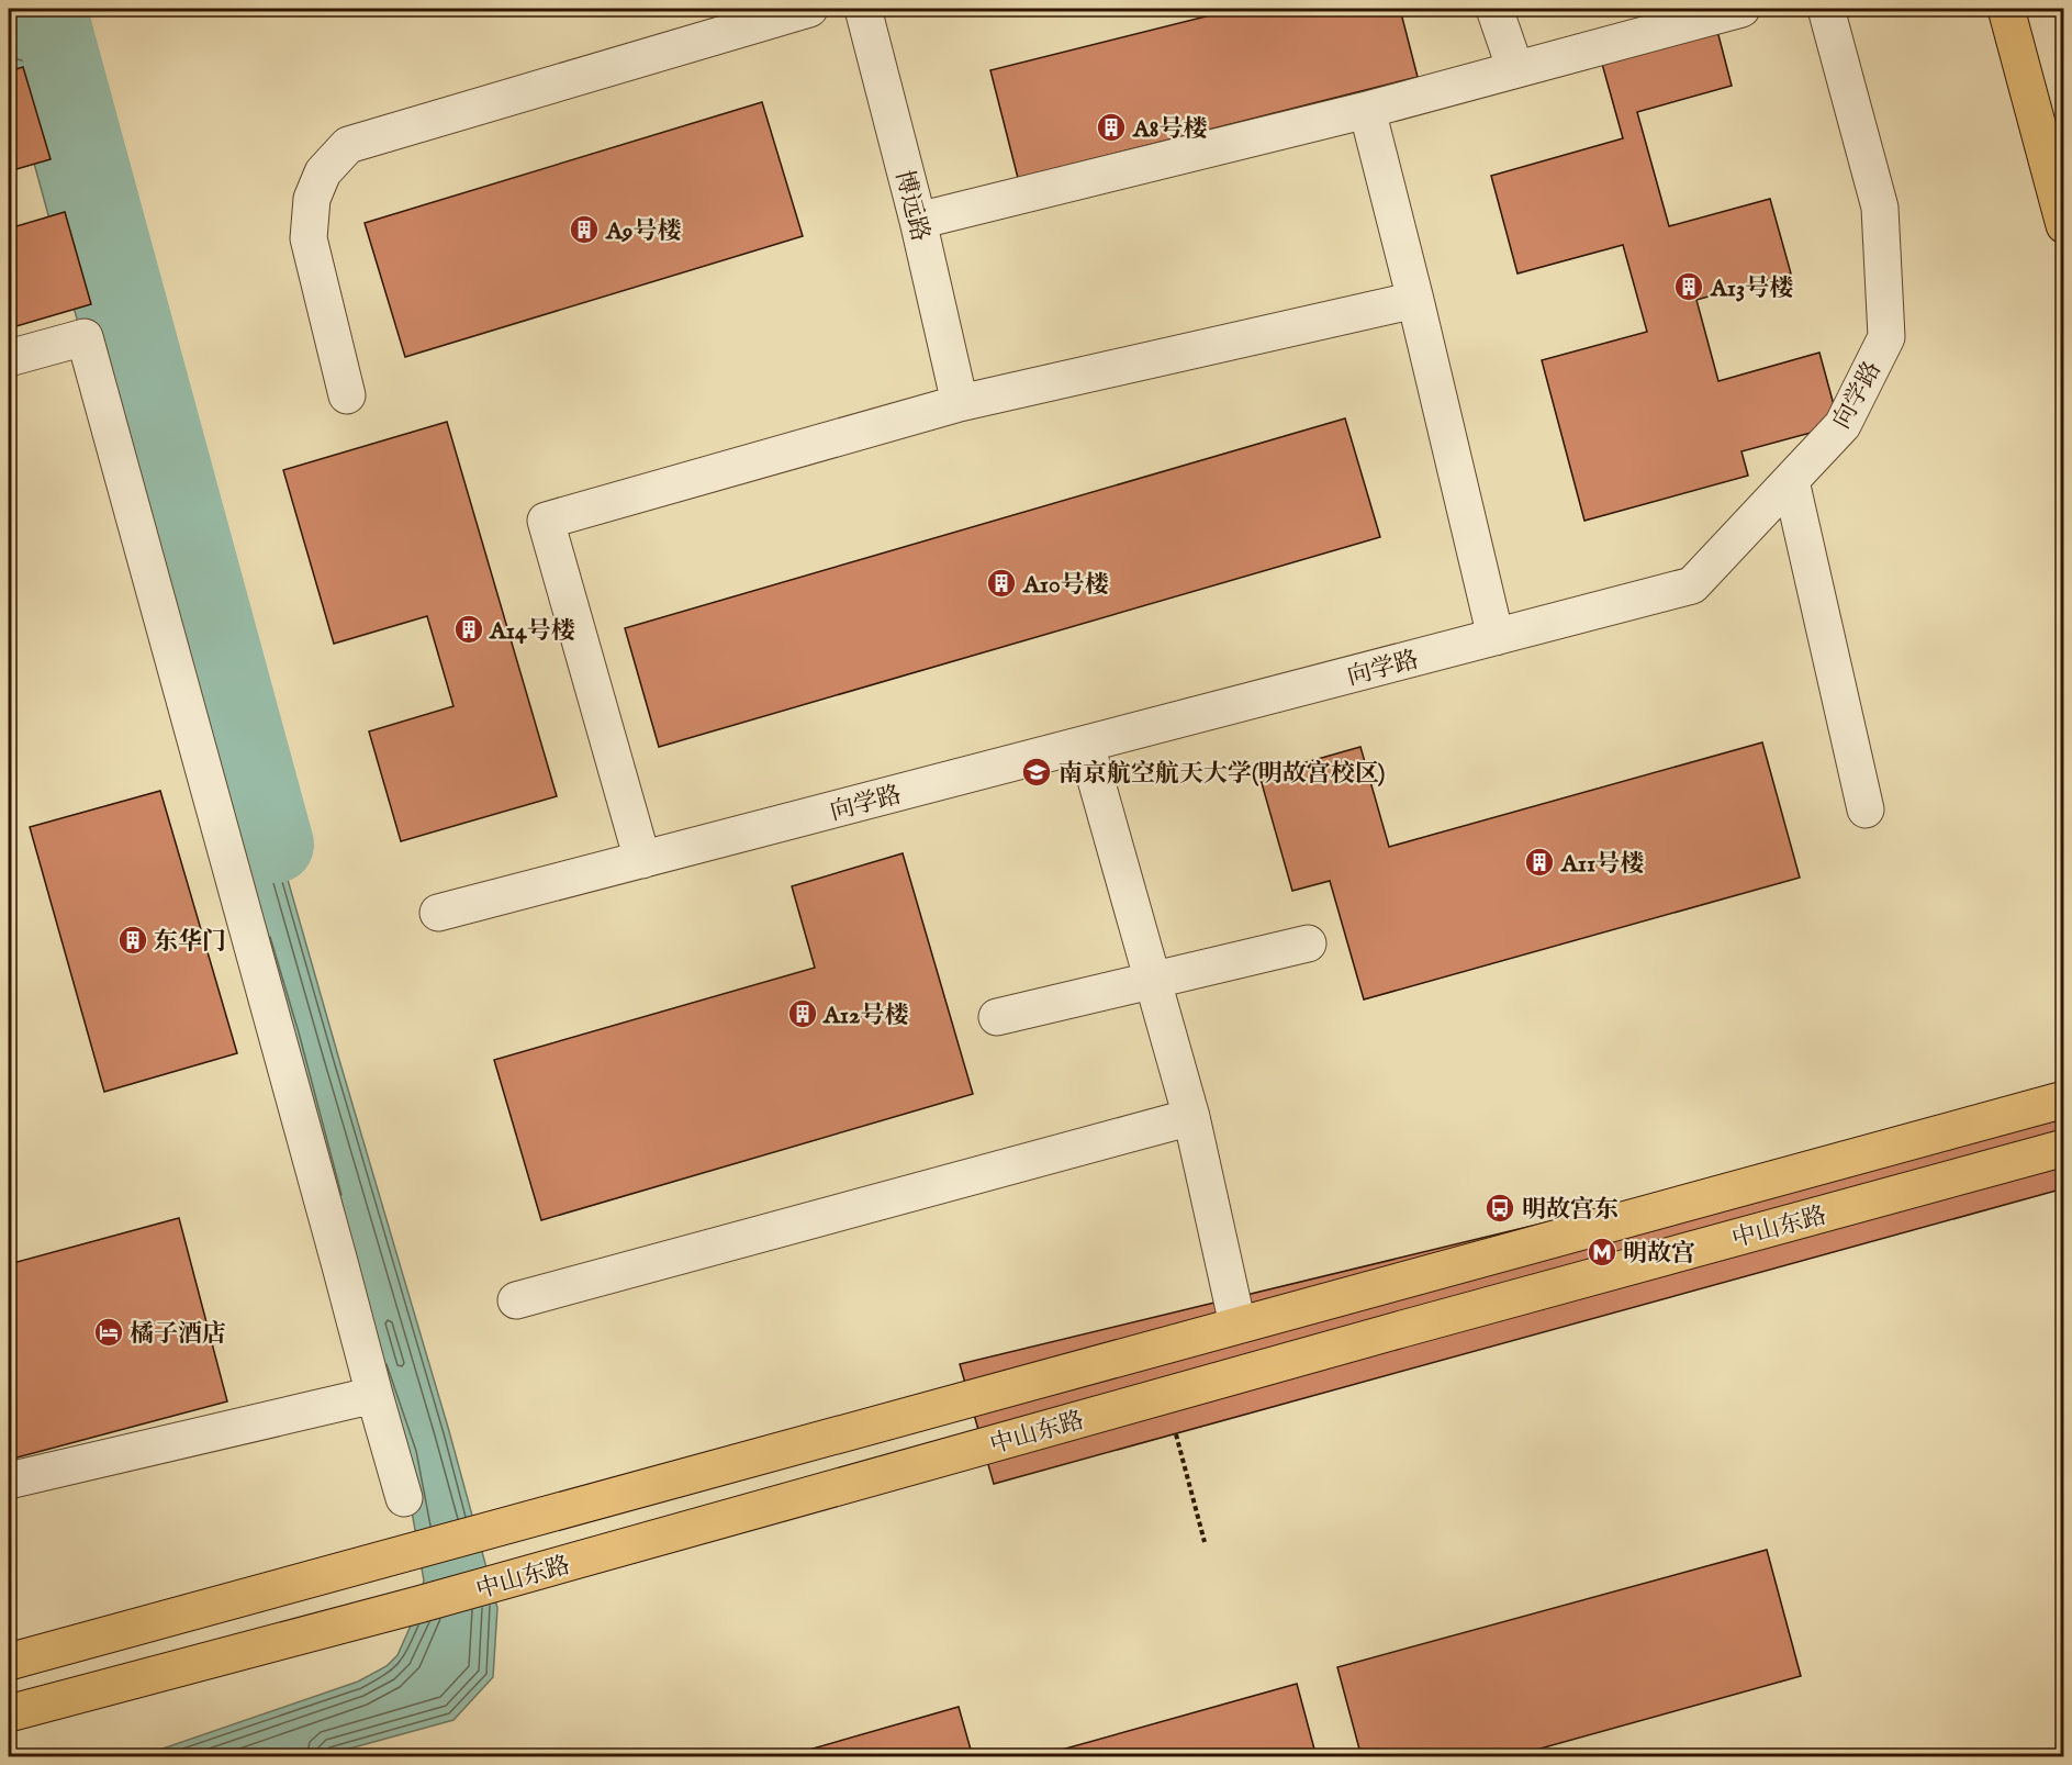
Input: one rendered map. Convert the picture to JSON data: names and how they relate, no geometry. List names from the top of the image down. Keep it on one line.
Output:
{"streets":{"main road":["中山东路"],"lane":["博远路","向学路"]},"places":{"building":["A8号楼","A9号楼","A13号楼","A10号楼","A14号楼","A11号楼","东华门","A12号楼"],"school or university":["南京航空航天大学(明故宫校区)"],"bus stop":["明故宫东"],"metro station":["明故宫"],"hotel":["橘子酒店"]}}
